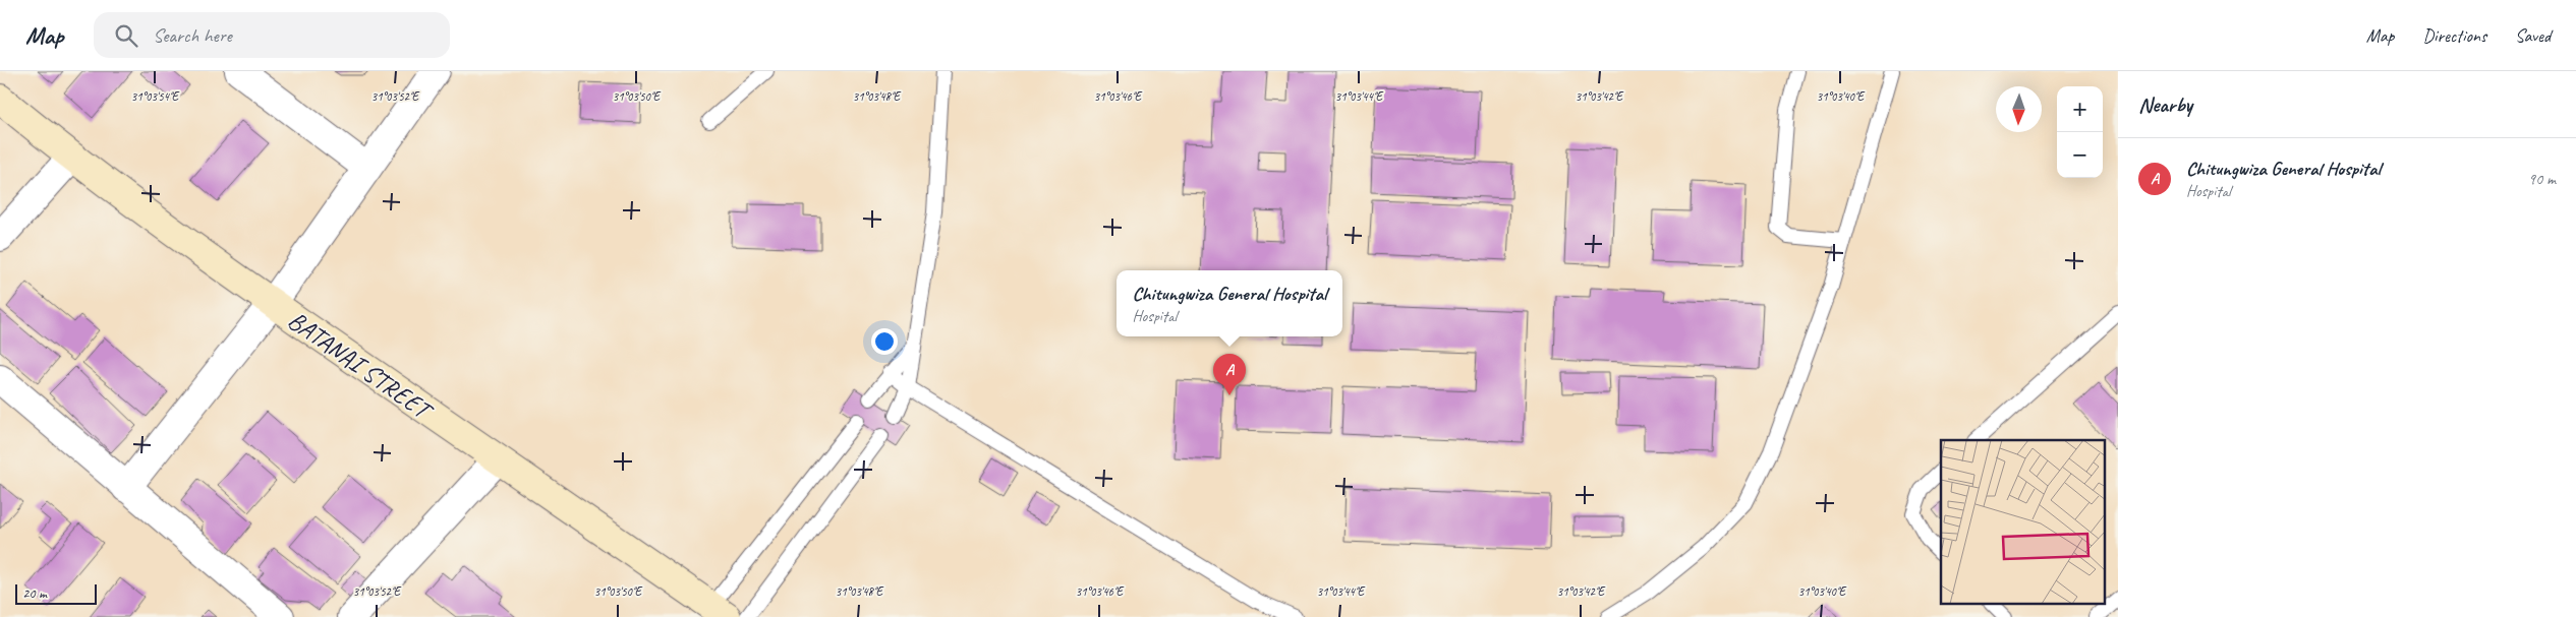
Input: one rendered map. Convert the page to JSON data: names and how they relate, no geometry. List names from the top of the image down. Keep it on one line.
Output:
{"streets":{"street":["BATANAI STREET"]},"scale_bar":"20 m","north":"bottom","page":{"header":"Map","search":"Search here","nav":["Map","Directions","Saved"],"heading":"Nearby","map_buttons":["+","−"],"list":[{"mark":"A","name":"Chitungwiza General Hospital","note":"Hospital","value":"90 m"}],"popup":["Chitungwiza General Hospital","Hospital"],"pins":"A","scale":"20 m"},"coordinates":["31°03'54\"E","31°03'52\"E","31°03'50\"E","31°03'48\"E","31°03'46\"E","31°03'44\"E","31°03'42\"E","31°03'40\"E"]}
